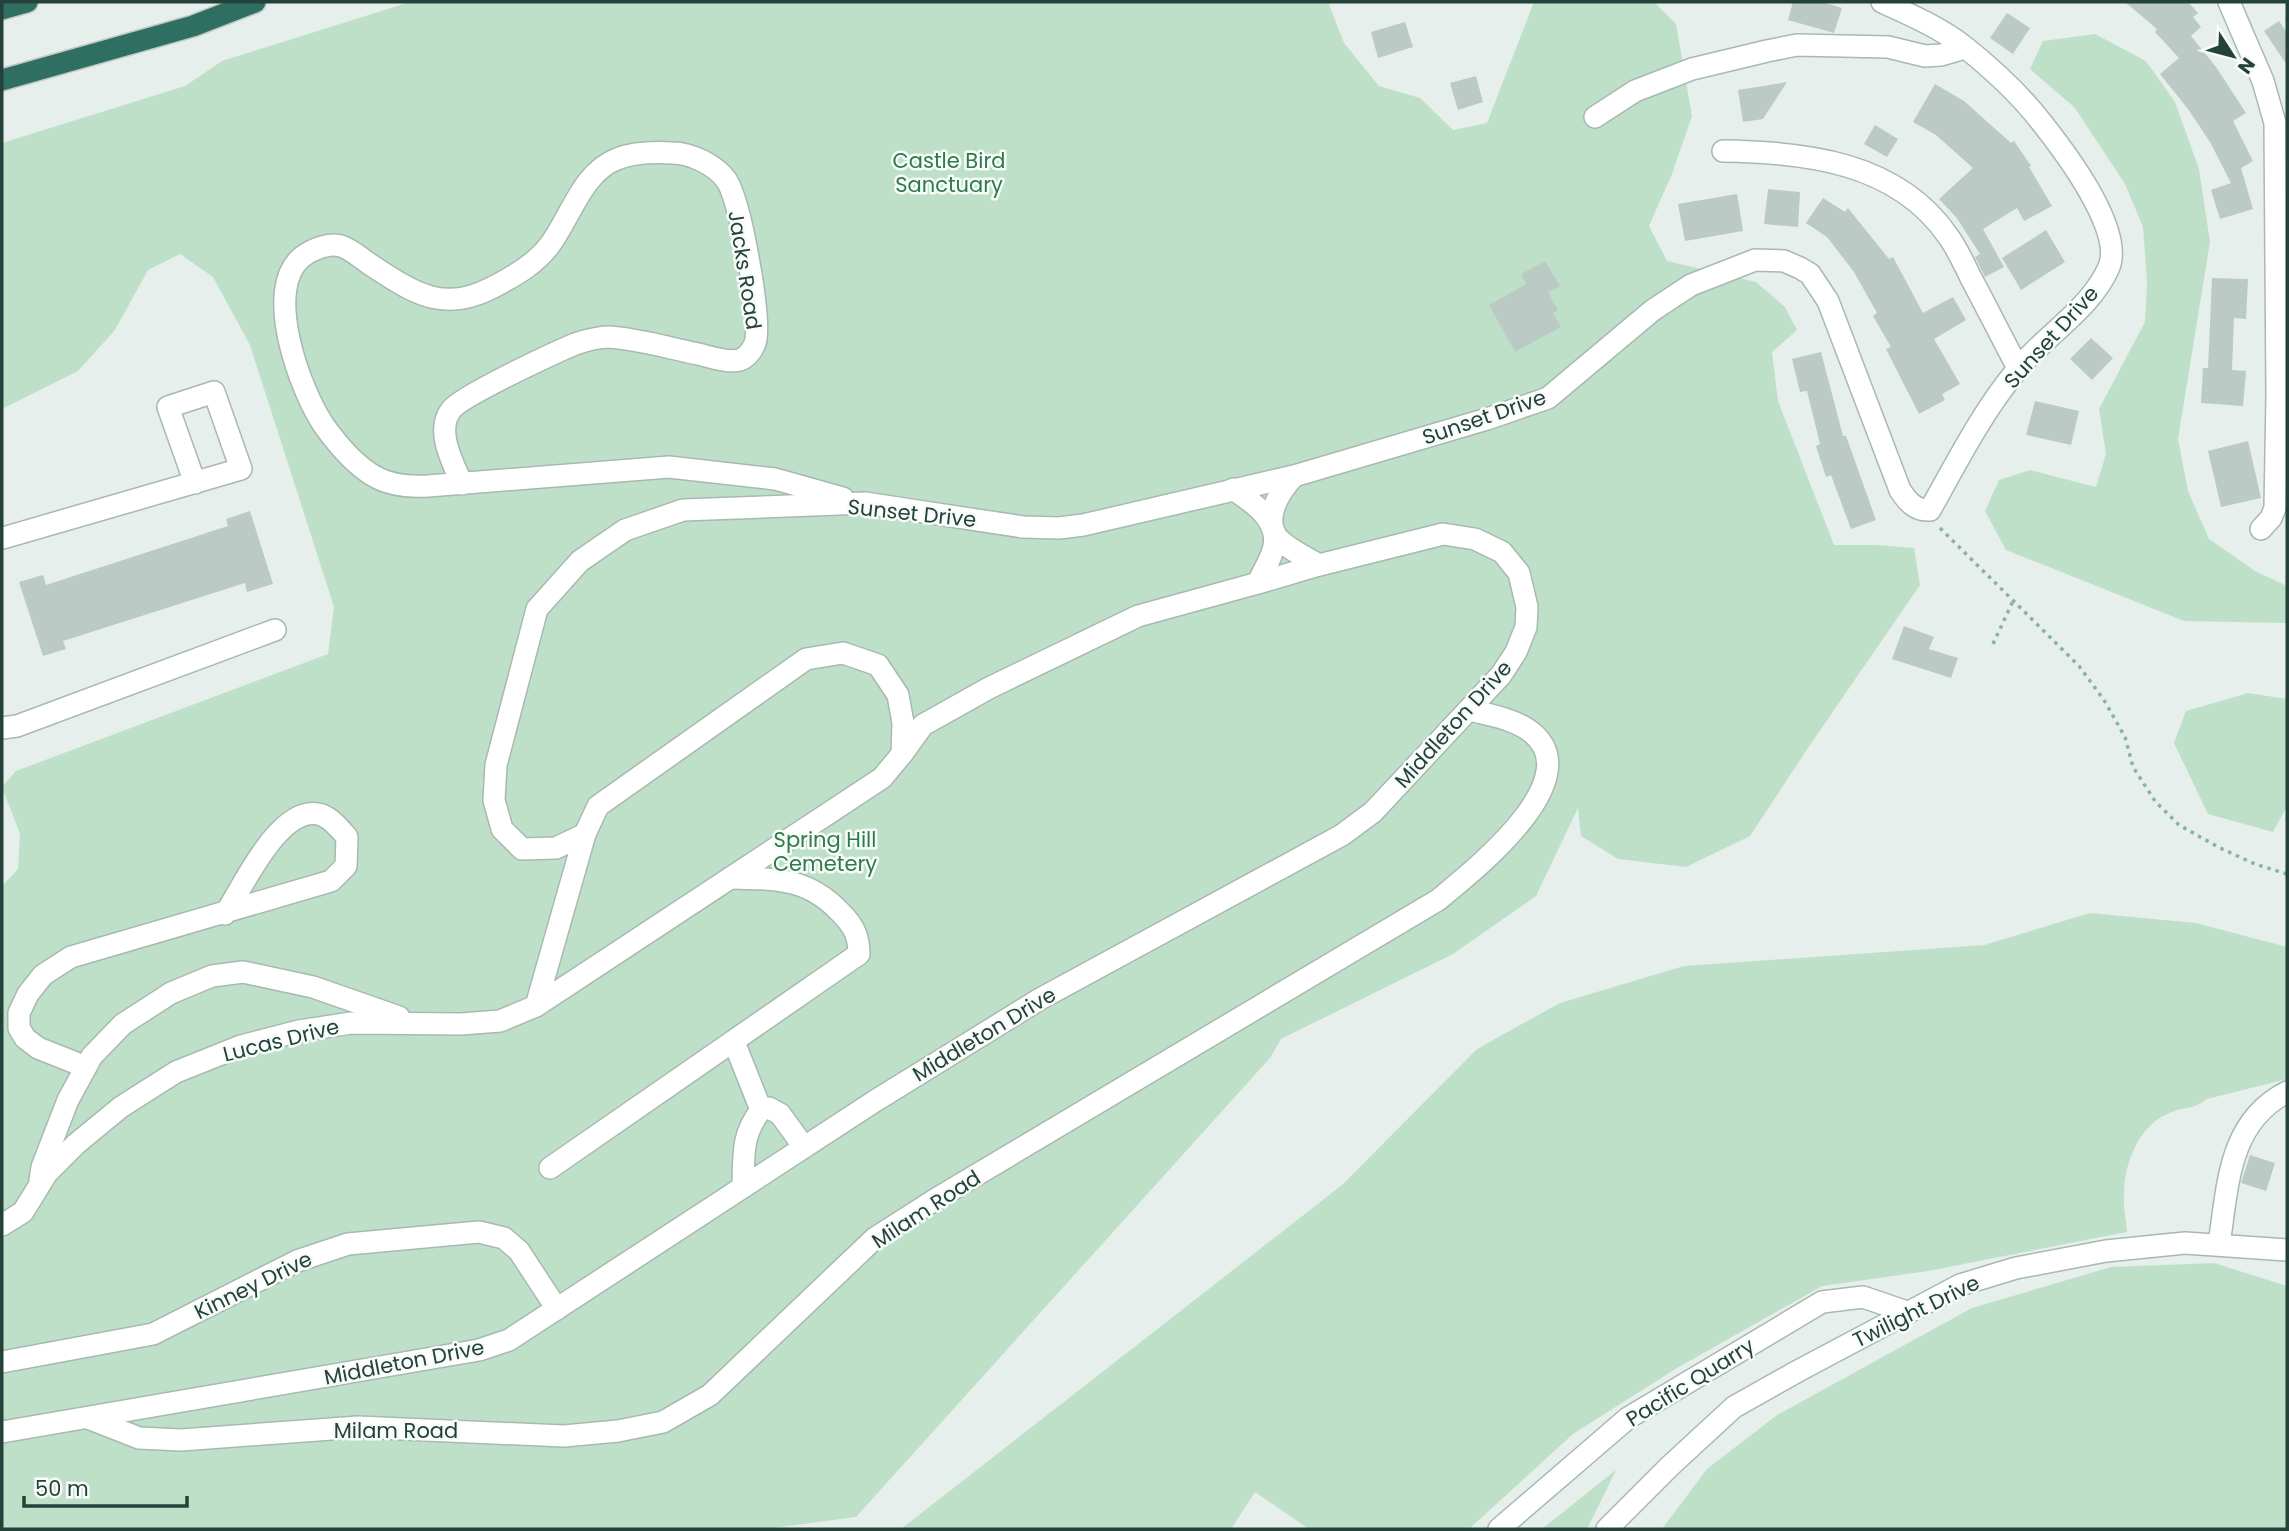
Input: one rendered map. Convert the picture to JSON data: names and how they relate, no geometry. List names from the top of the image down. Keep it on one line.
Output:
{"streets":{"street":["Jacks Road","Sunset Drive","Middleton Drive","Lucas Drive","Milam Road","Kinney Drive","Twilight Drive","Pacific Quarry"]},"crossings":[["Jacks Road","Sunset Drive"],["Middleton Drive","Lucas Drive"],["Middleton Drive","Milam Road"],["Middleton Drive","Kinney Drive"],["Twilight Drive","Pacific Quarry"]],"parks":["Castle Bird Sanctuary","Spring Hill Cemetery"],"scale_bar":"50 m","north":"bottom right"}
